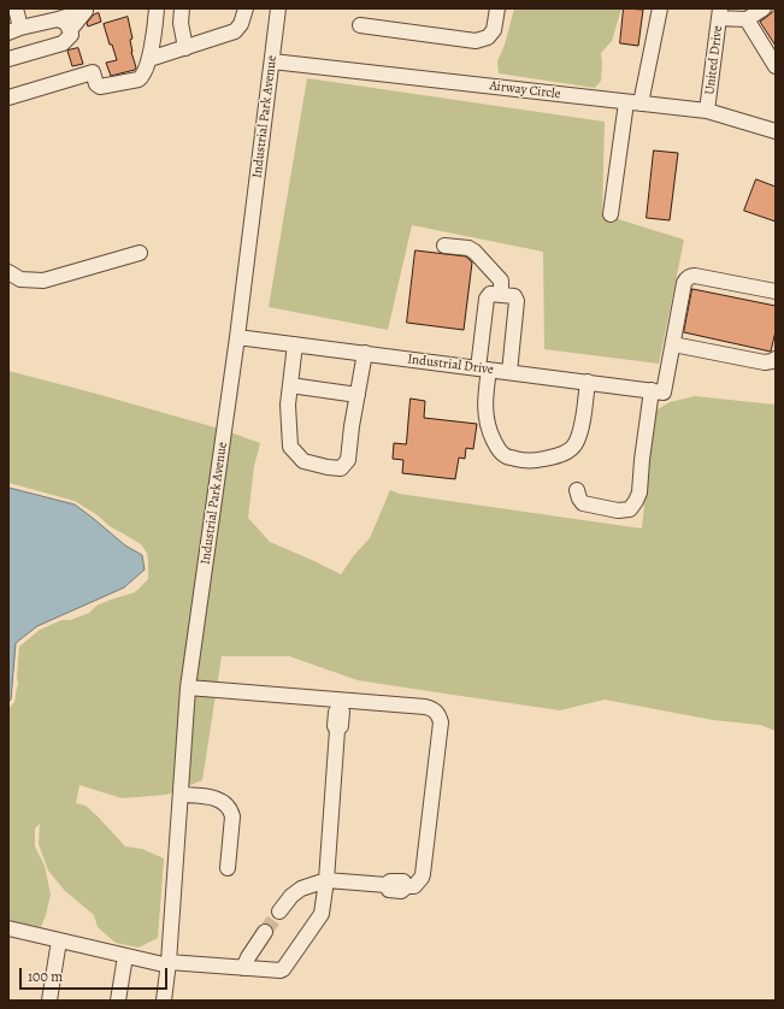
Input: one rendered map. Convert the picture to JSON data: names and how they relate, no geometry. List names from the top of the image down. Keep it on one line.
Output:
{"streets":{"street":["United Drive","Airway Circle","Industrial Park Avenue","Industrial Drive"]},"crossings":[["United Drive","Airway Circle"],["Airway Circle","Industrial Park Avenue"],["Industrial Park Avenue","Industrial Drive"]],"scale_bar":"100 m"}
